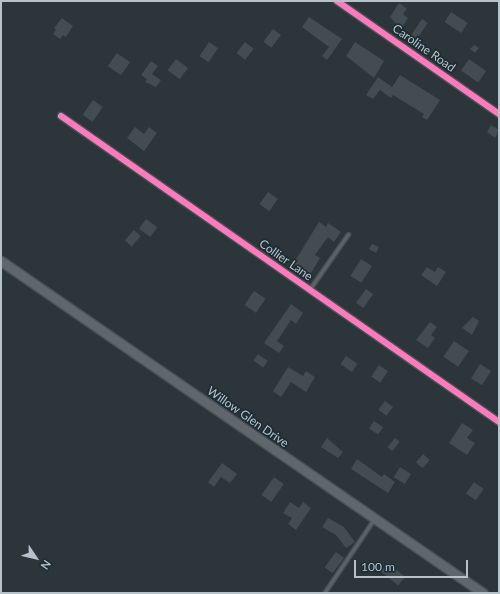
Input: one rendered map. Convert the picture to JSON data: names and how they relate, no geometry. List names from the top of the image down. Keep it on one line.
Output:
{"streets":{"main road":["Willow Glen Drive"],"street":["Caroline Road","Collier Lane"]},"scale_bar":"100 m","north":"bottom right"}
